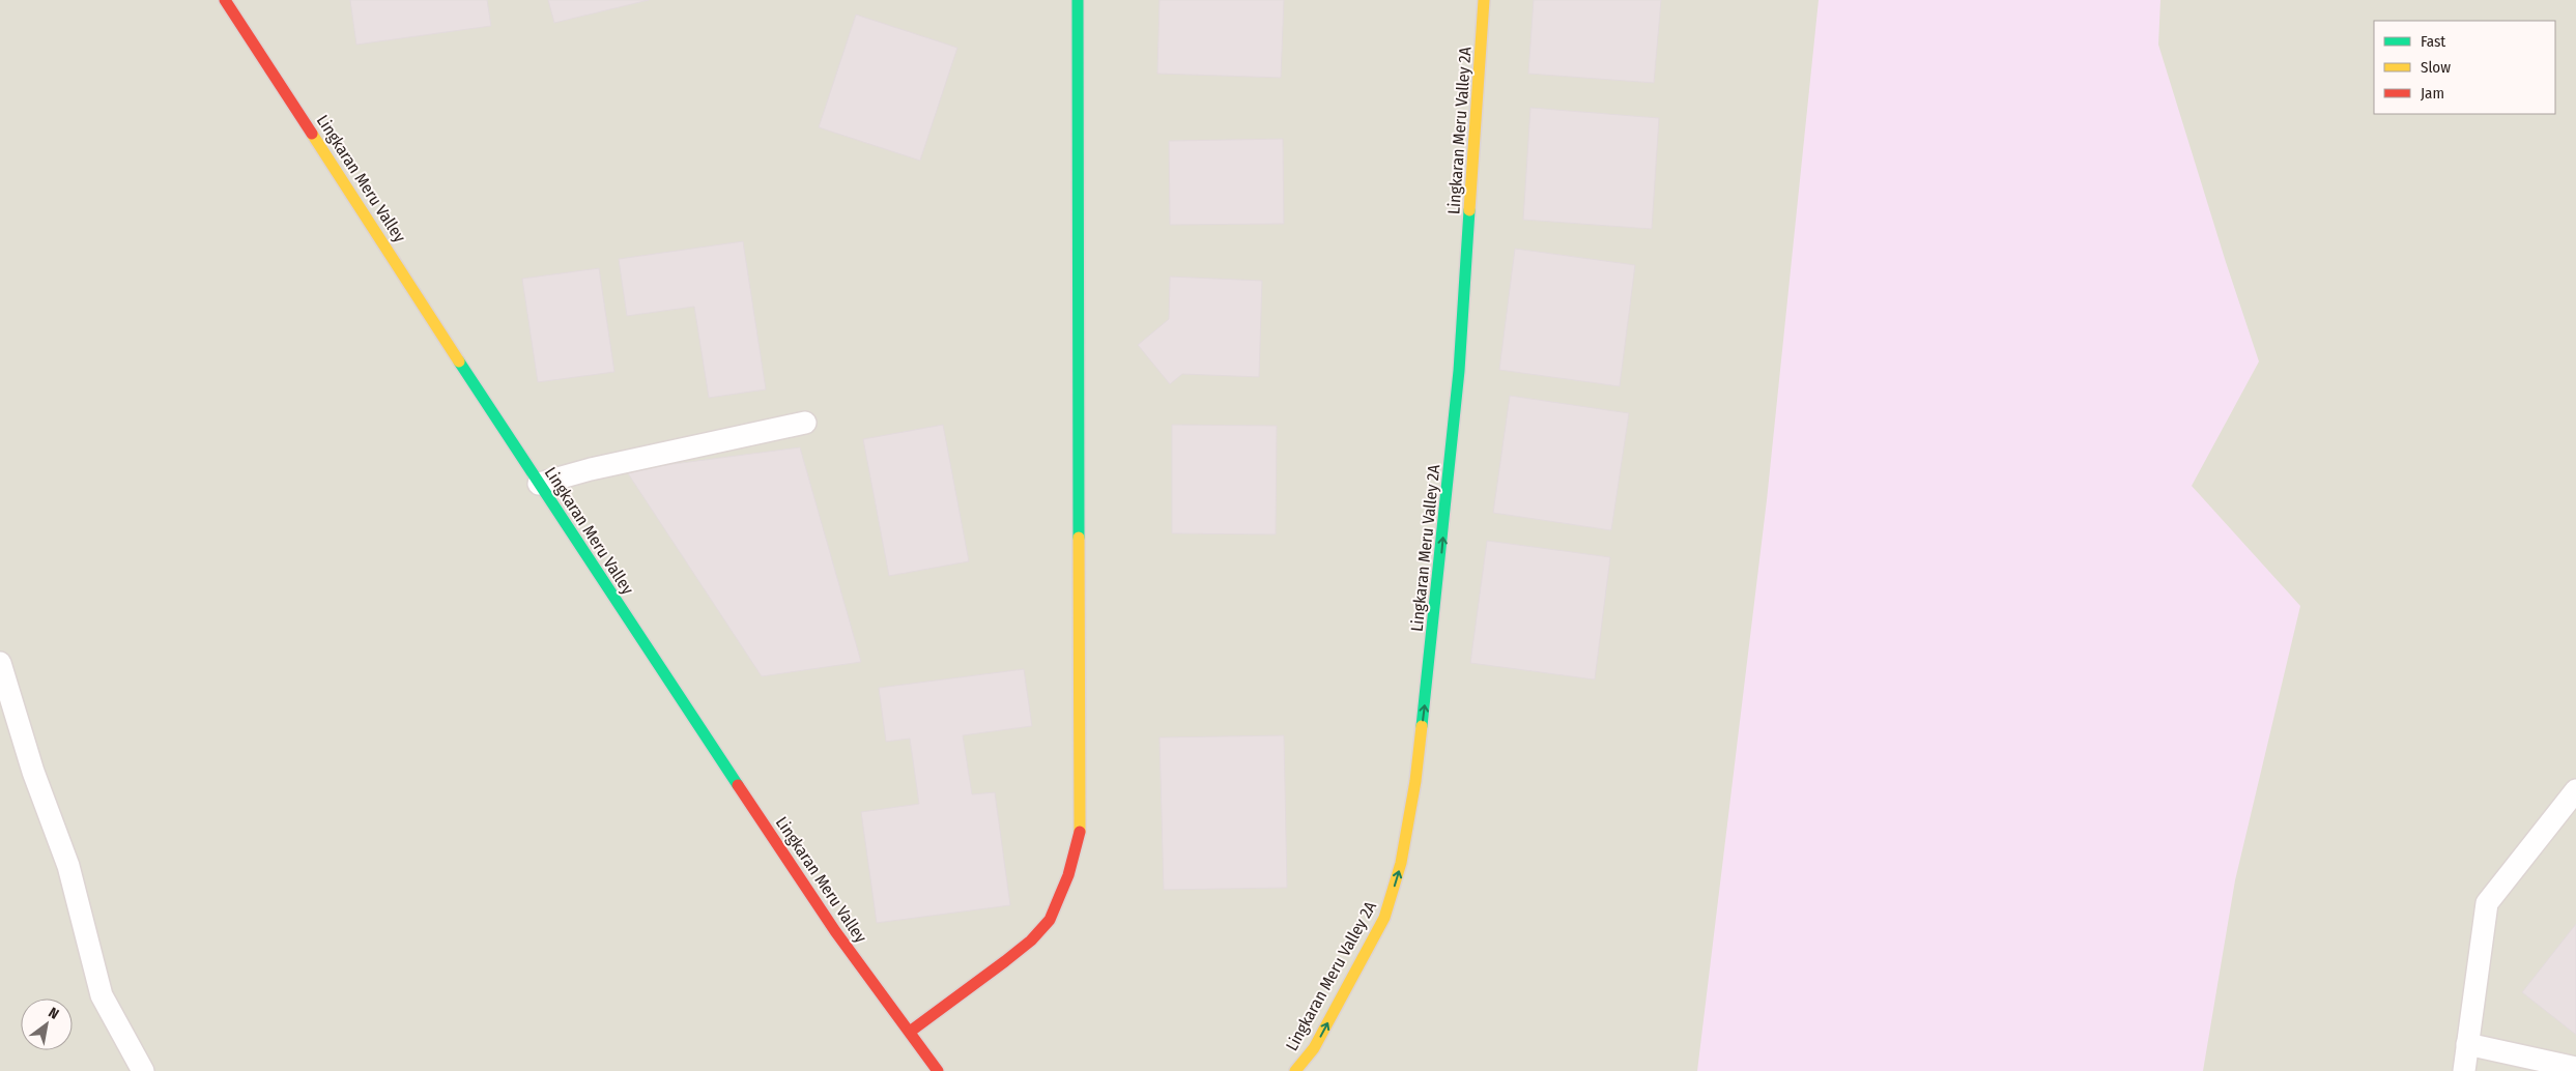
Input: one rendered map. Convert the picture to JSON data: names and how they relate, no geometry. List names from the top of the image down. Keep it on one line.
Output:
{"streets":{"street":["Lingkaran Meru Valley 2A","Lingkaran Meru Valley"]},"one_way":["Lingkaran Meru Valley 2A"],"legend":["Fast","Slow","Jam"],"north":"top right"}
